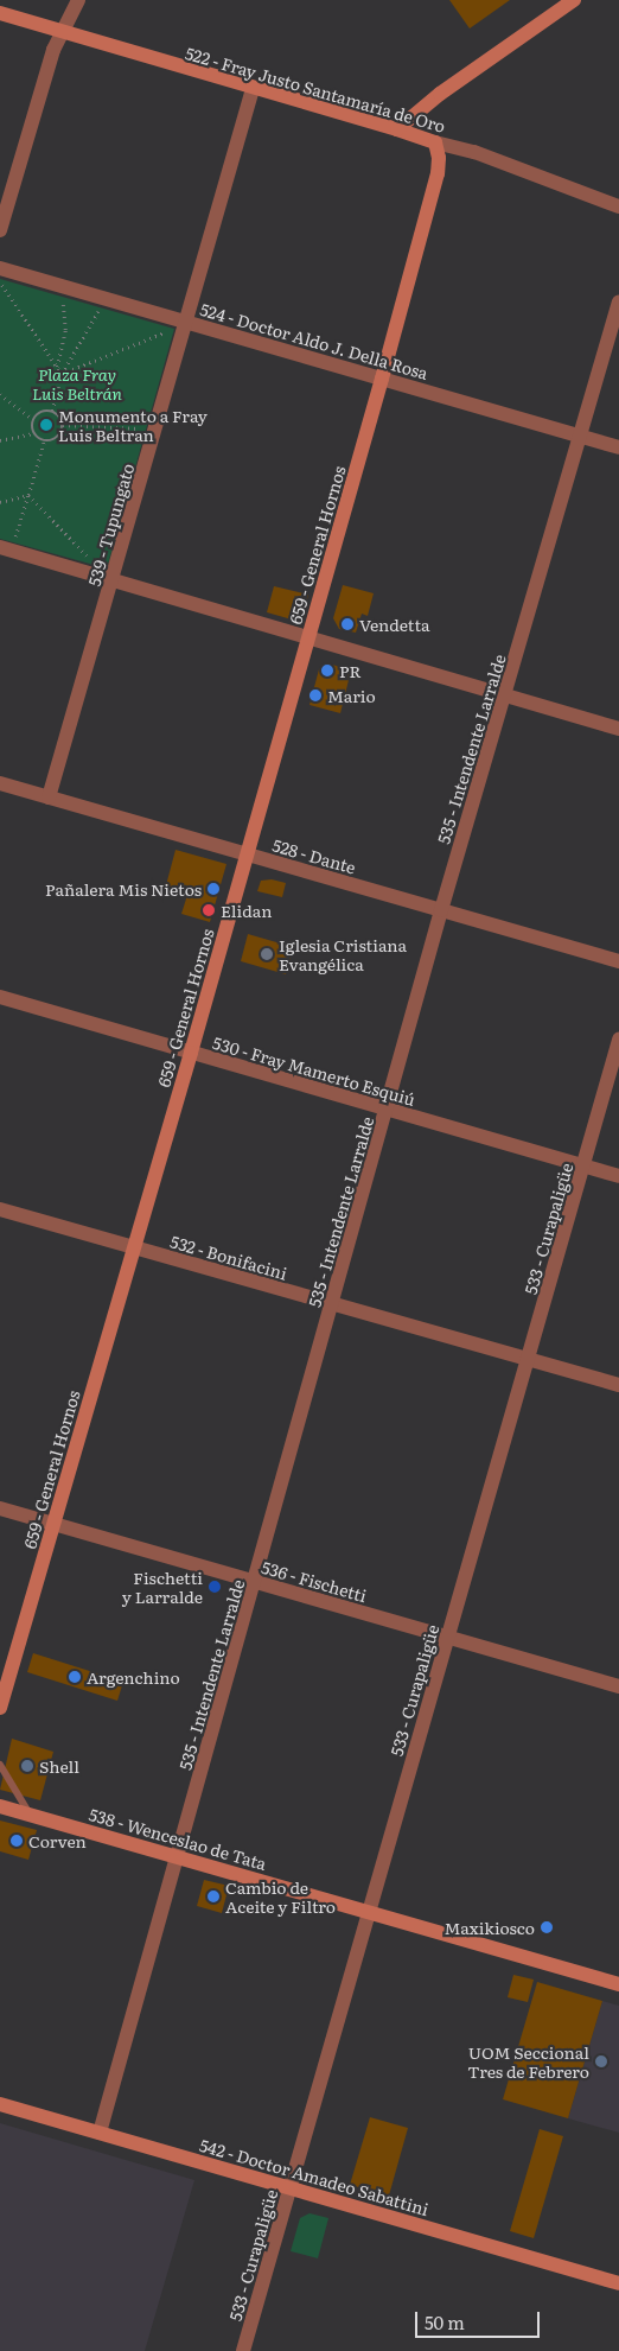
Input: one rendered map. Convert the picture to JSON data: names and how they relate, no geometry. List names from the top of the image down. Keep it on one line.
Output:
{"streets":{"street":["522 - Fray Justo Santamaría de Oro","524 - Doctor Aldo J. Della Rosa","539 - Tupungato","659 - General Hornos","535 - Intendente Larralde","528 - Dante","530 - Fray Mamerto Esquiú","533 - Curapaligüe","532 - Bonifacini","536 - Fischetti","538 - Wenceslao de Tata","542 - Doctor Amadeo Sabattini"]},"crossings":[["522 - Fray Justo Santamaría de Oro","539 - Tupungato"],["522 - Fray Justo Santamaría de Oro","659 - General Hornos"],["524 - Doctor Aldo J. Della Rosa","539 - Tupungato"],["524 - Doctor Aldo J. Della Rosa","659 - General Hornos"],["524 - Doctor Aldo J. Della Rosa","535 - Intendente Larralde"],["539 - Tupungato","528 - Dante"],["659 - General Hornos","528 - Dante"],["659 - General Hornos","530 - Fray Mamerto Esquiú"],["659 - General Hornos","532 - Bonifacini"],["659 - General Hornos","536 - Fischetti"],["535 - Intendente Larralde","528 - Dante"],["535 - Intendente Larralde","530 - Fray Mamerto Esquiú"],["535 - Intendente Larralde","532 - Bonifacini"],["535 - Intendente Larralde","536 - Fischetti"],["535 - Intendente Larralde","538 - Wenceslao de Tata"],["535 - Intendente Larralde","542 - Doctor Amadeo Sabattini"],["530 - Fray Mamerto Esquiú","533 - Curapaligüe"],["533 - Curapaligüe","532 - Bonifacini"],["533 - Curapaligüe","536 - Fischetti"],["533 - Curapaligüe","538 - Wenceslao de Tata"],["533 - Curapaligüe","542 - Doctor Amadeo Sabattini"]],"parks":["Plaza Fray Luis Beltrán"],"places":["Monumento a Fray Luis Beltran","Vendetta","PR","Mario","Pañalera Mis Nietos","Elidan","Iglesia Cristiana Evangélica","Fischetti y Larralde","Argenchino","Shell","Corven","Cambio de Aceite y Filtro","Maxikiosco","UOM Seccional Tres de Febrero"],"scale_bar":"50 m"}
